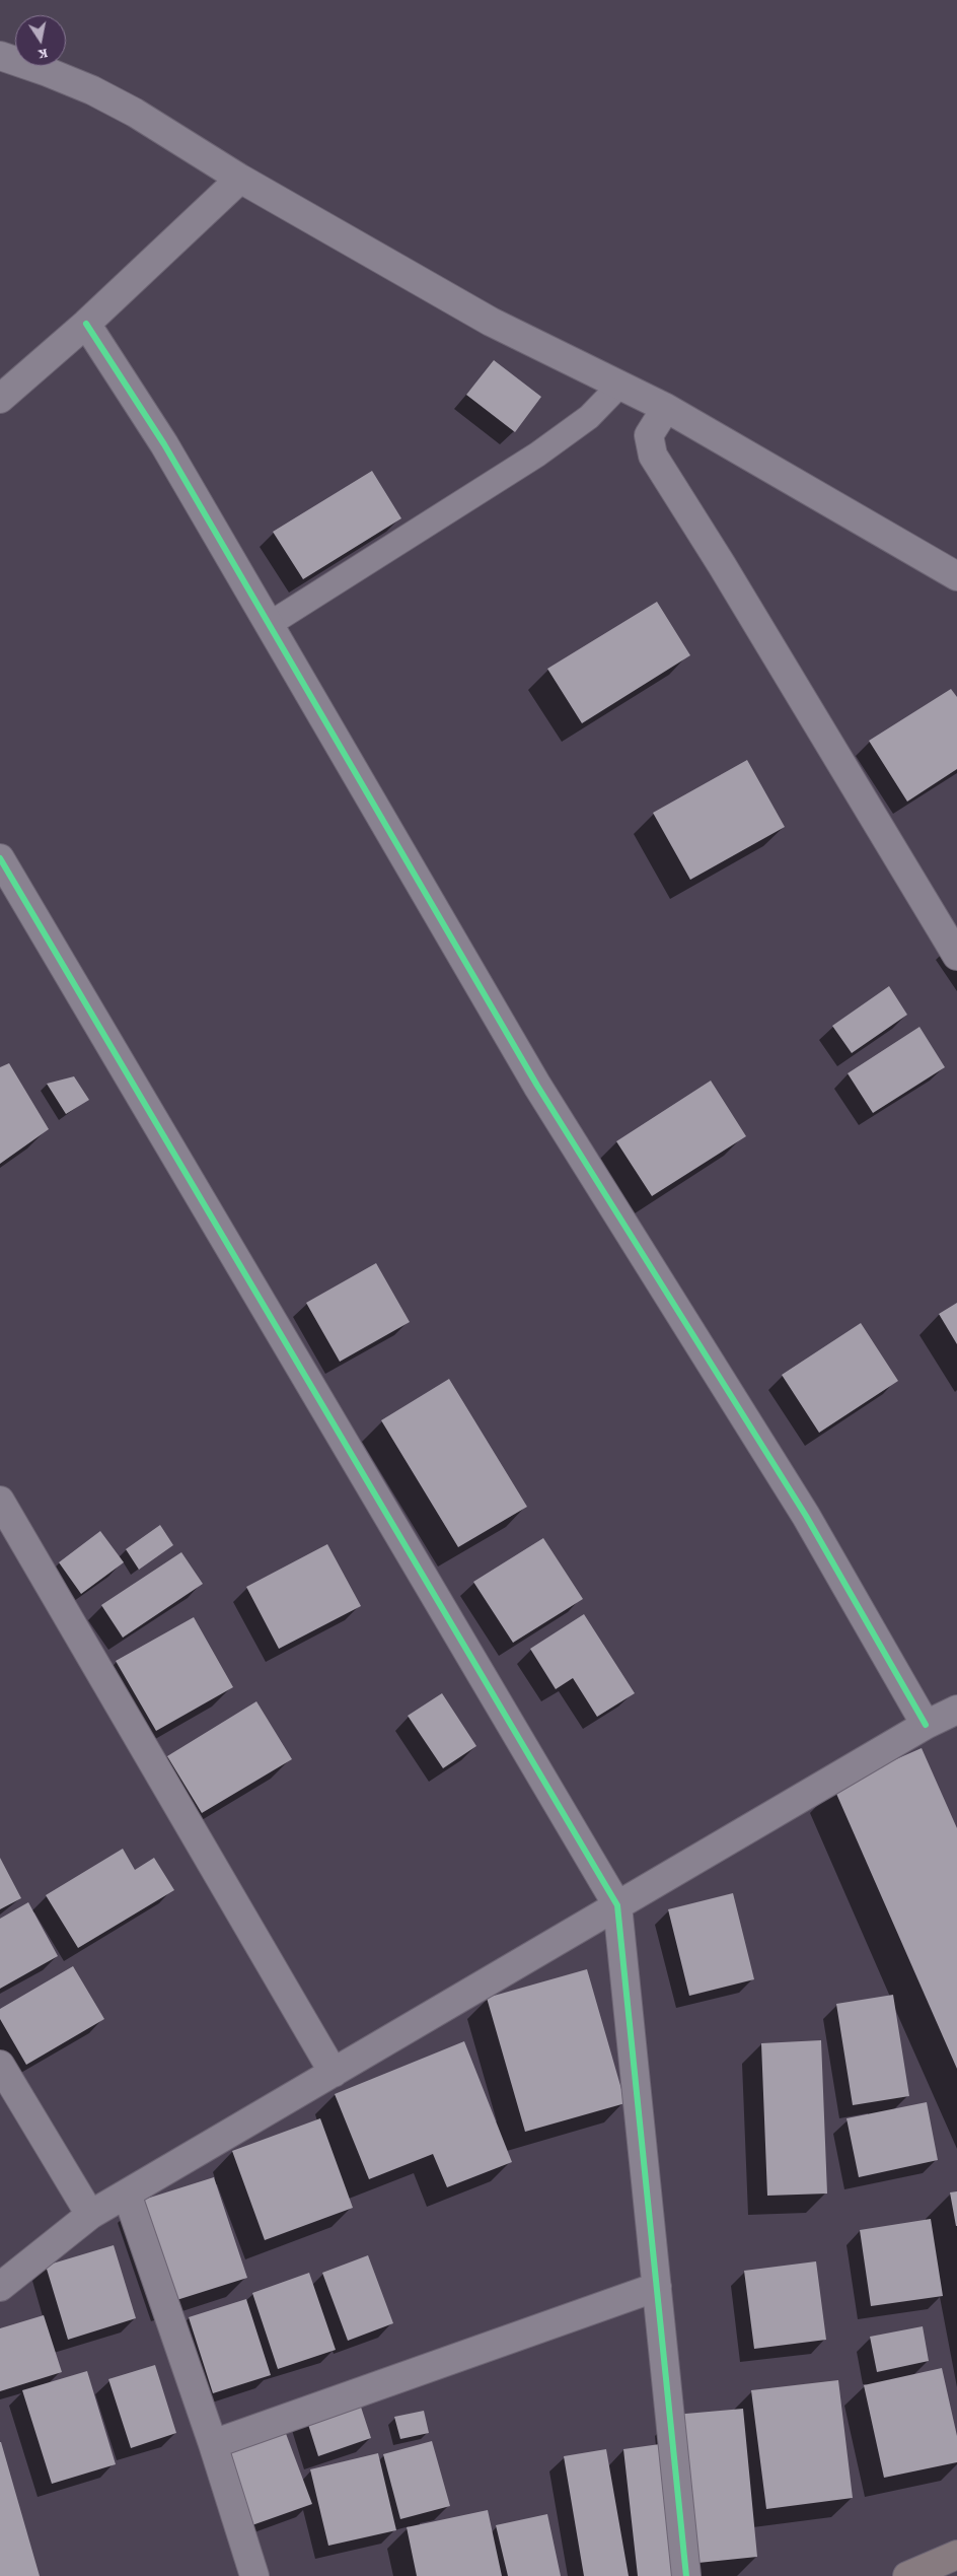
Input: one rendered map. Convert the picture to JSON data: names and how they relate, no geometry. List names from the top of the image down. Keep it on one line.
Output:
{"north":"bottom"}
